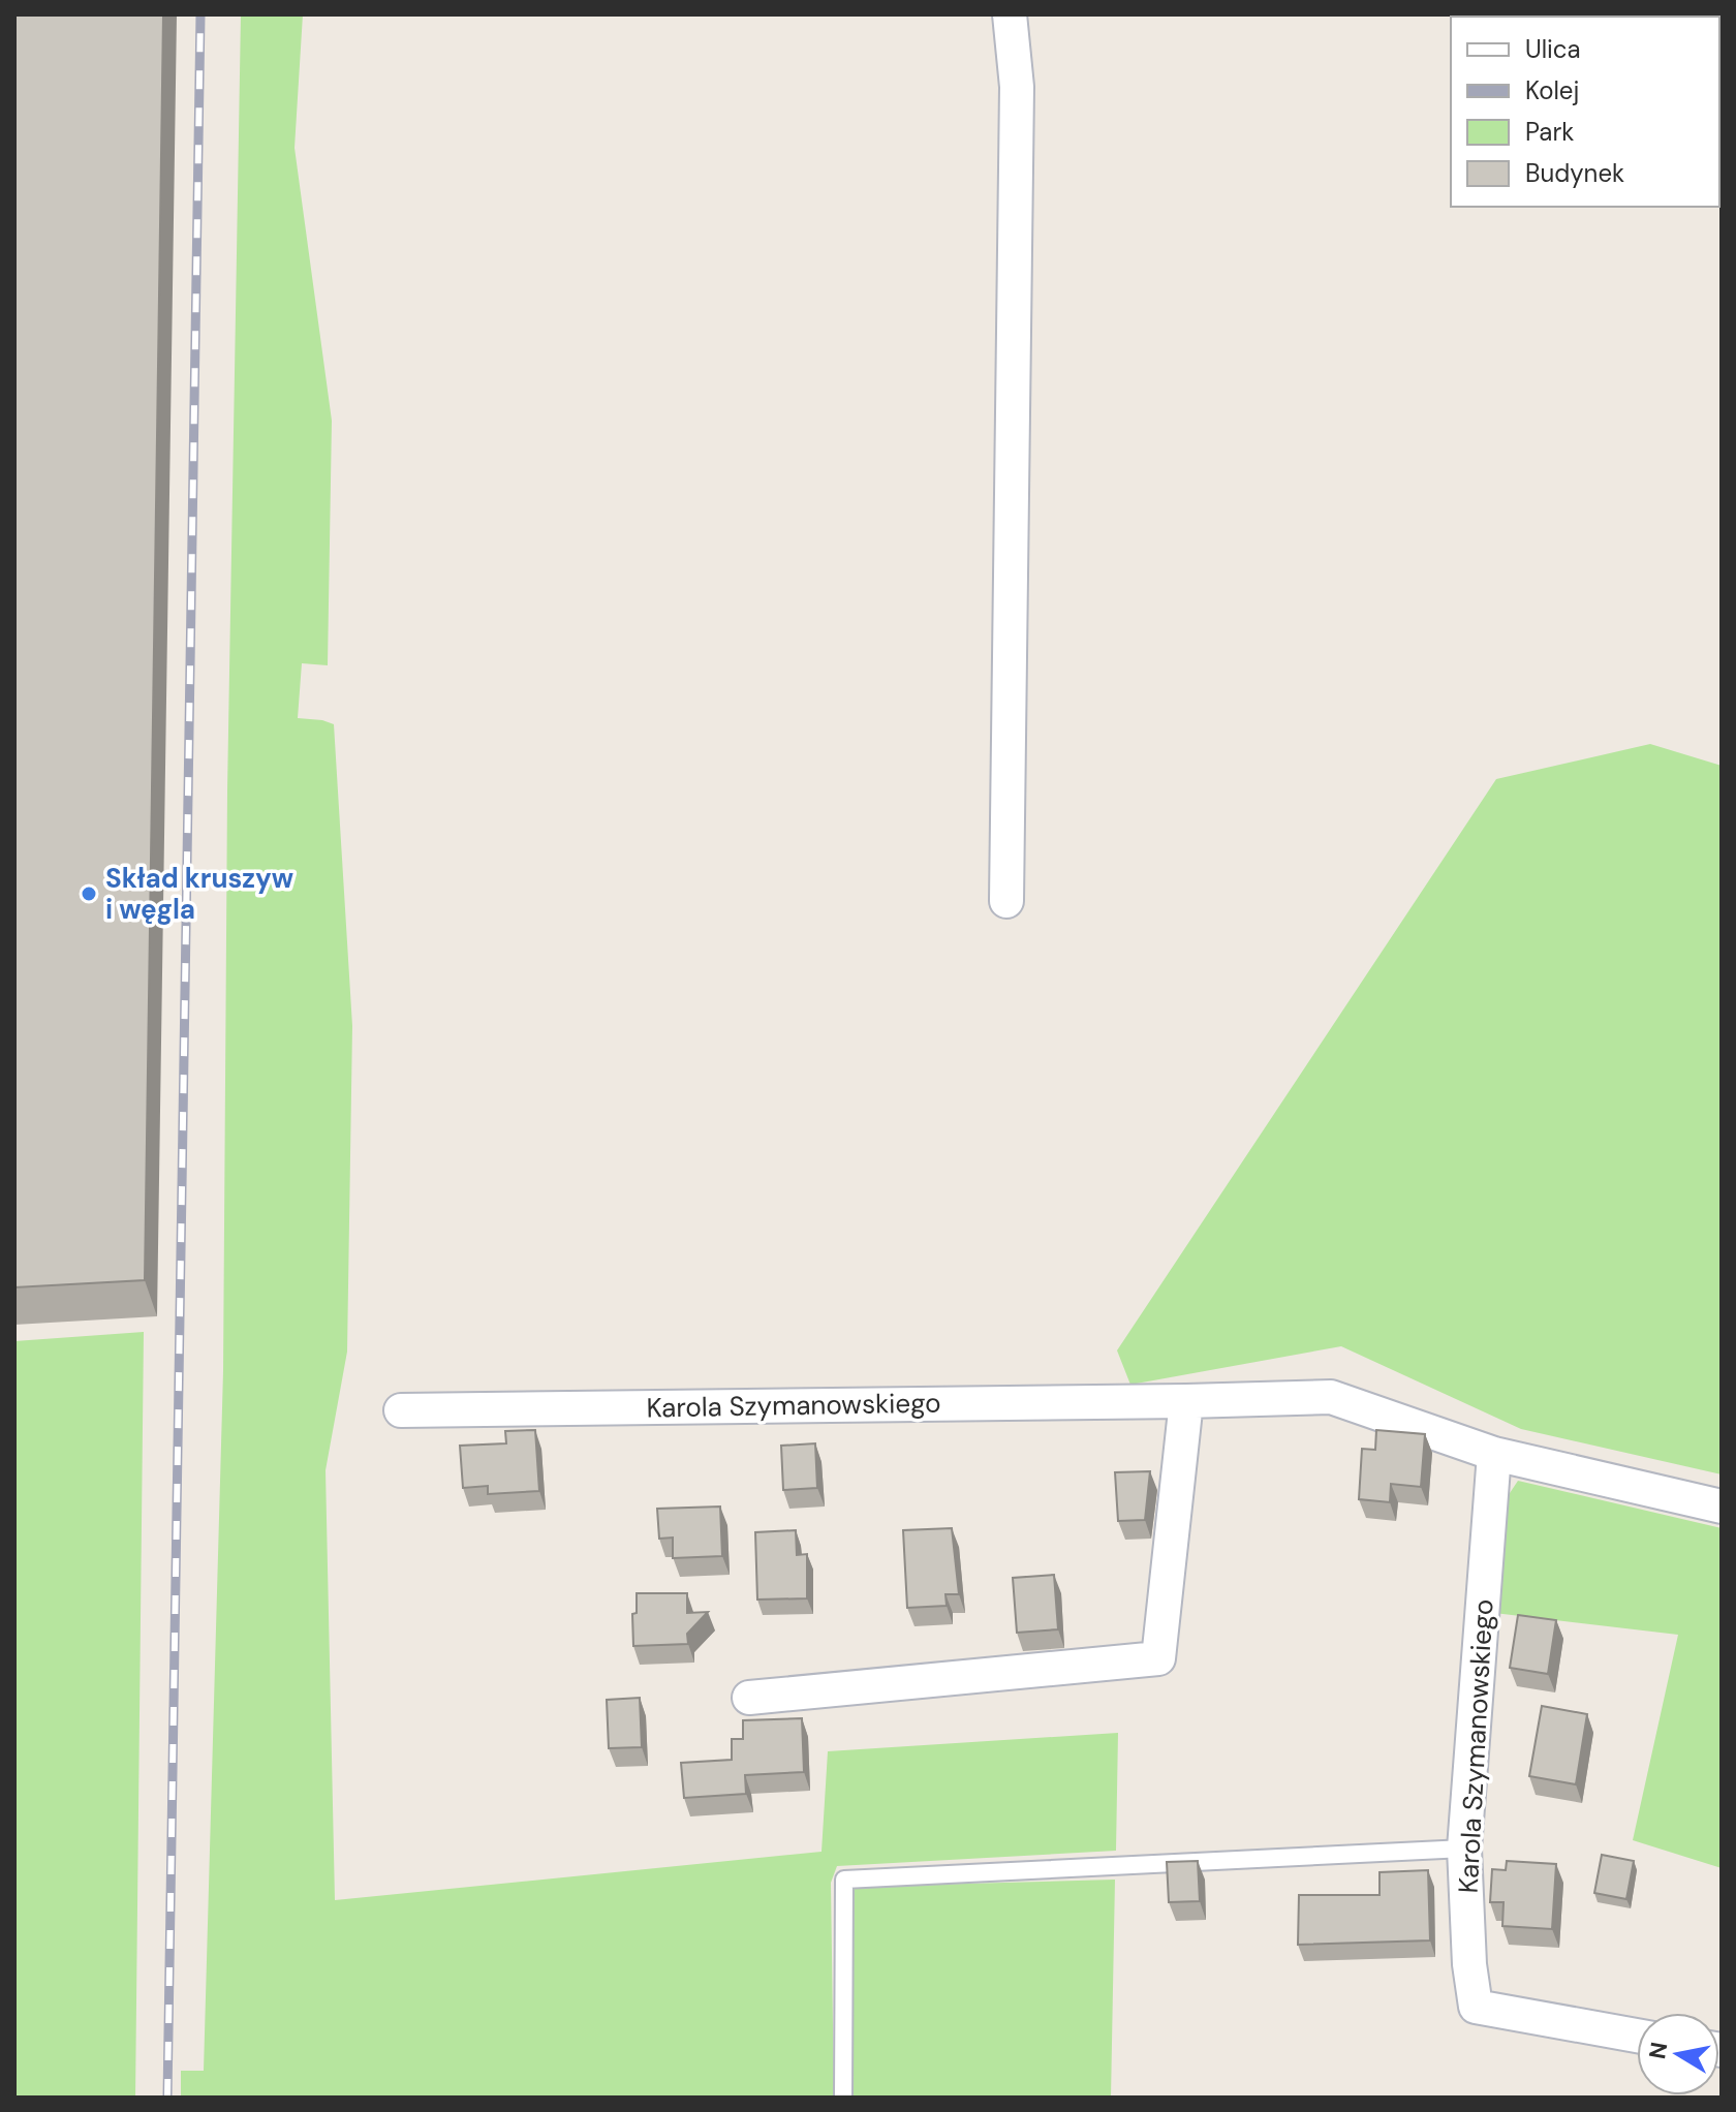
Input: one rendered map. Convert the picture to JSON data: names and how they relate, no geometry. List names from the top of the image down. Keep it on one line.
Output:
{"streets":{"street":["Karola Szymanowskiego"]},"places":["Skład kruszyw i węgla"],"legend":["Ulica","Kolej","Park","Budynek"],"north":"left"}
